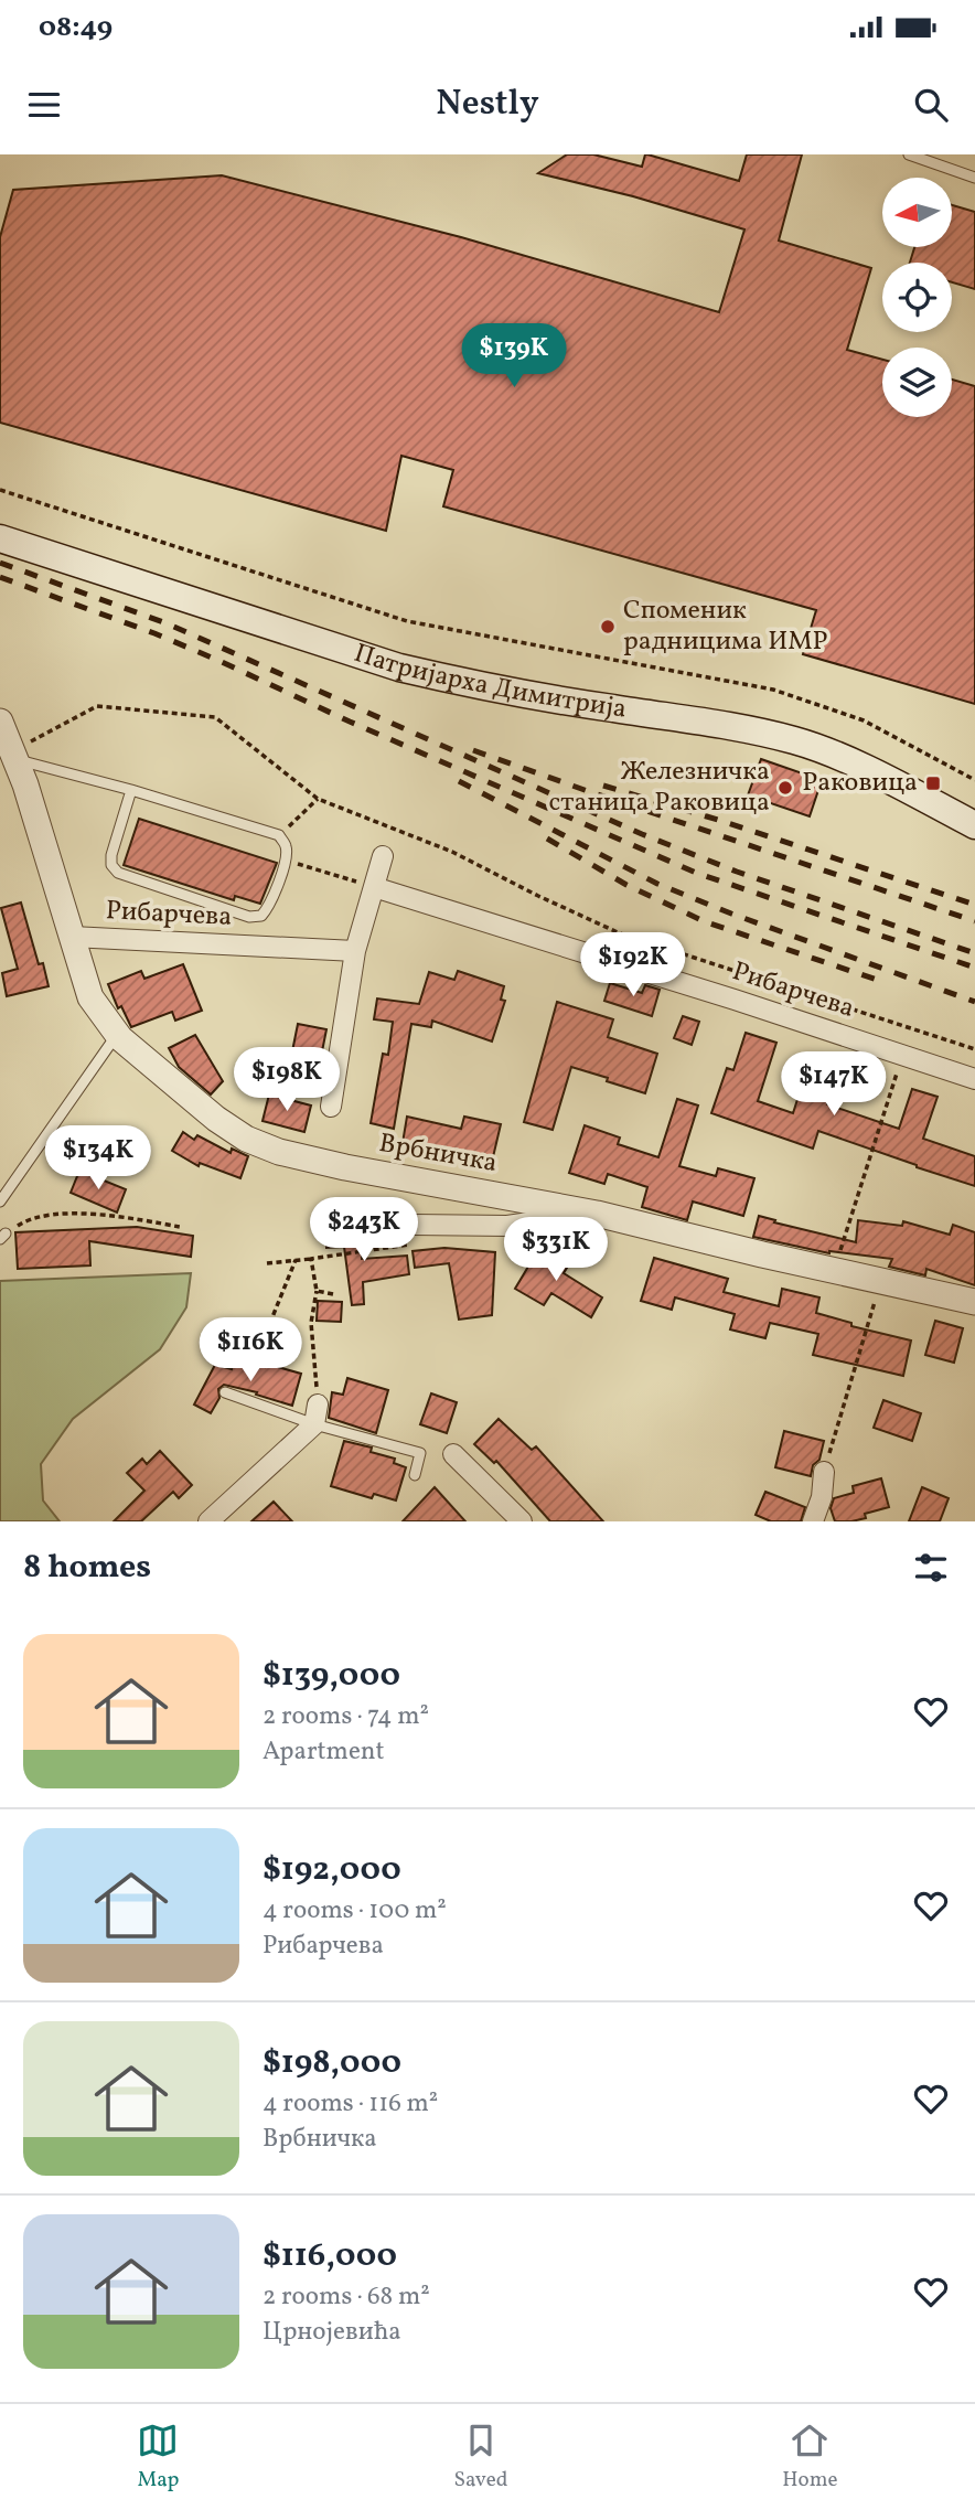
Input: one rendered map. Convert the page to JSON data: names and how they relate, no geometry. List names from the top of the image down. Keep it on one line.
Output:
{"streets":{"main road":["Патријарха Димитрија"],"street":["Рибарчева","Врбничка"]},"crossings":[["Рибарчева","Врбничка"]],"places":{"other":["Споменик радницима ИМР","Железничка станица Раковица"],"transit":["Раковица"]},"north":"left","page":{"status":"08:49","header":"Nestly","price":["$139K","$192K","$198K","$147K","$134K","$243K","$331K","$116K"],"heading":"8 homes","list":[{"name":"$139,000","note":"2 rooms · 74 m² · Apartment"},{"name":"$192,000","note":"4 rooms · 100 m² · Рибарчева"},{"name":"$198,000","note":"4 rooms · 116 m² · Врбничка"},{"name":"$116,000","note":"2 rooms · 68 m² · Црнојевића"}],"tabs":["Map","Saved","Home"]}}
